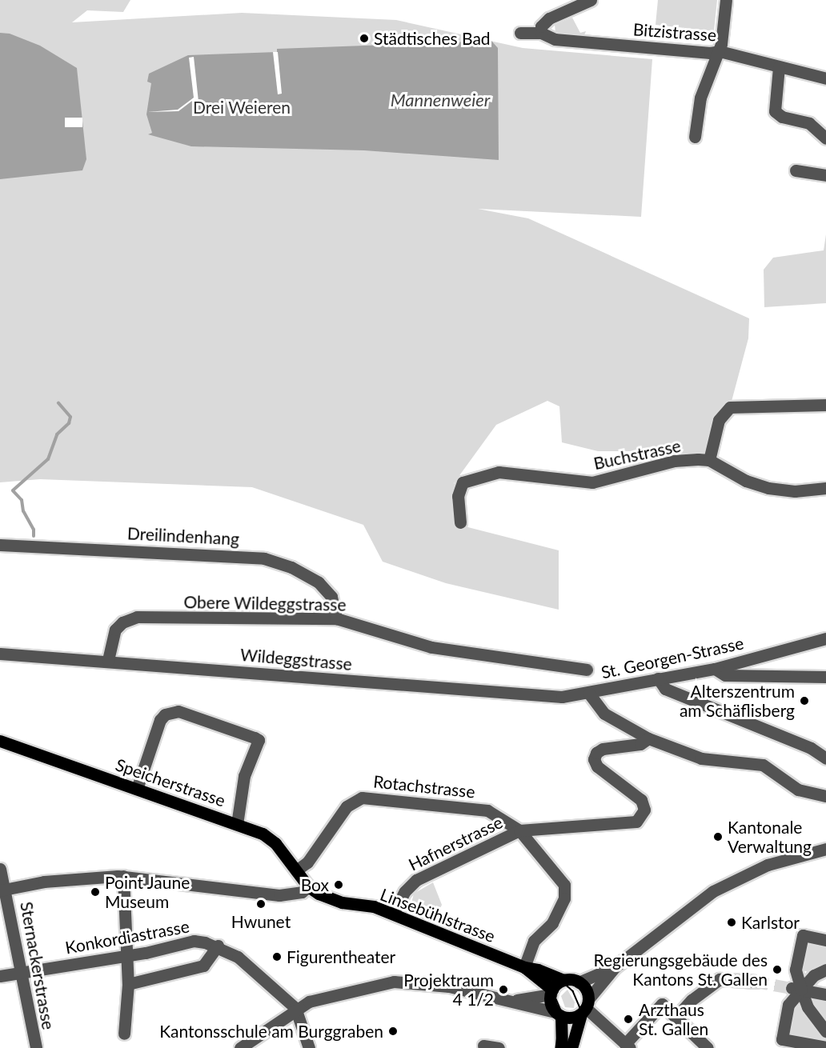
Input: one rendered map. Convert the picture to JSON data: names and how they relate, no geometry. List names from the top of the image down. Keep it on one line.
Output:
{"streets":{"main road":["Speicherstrasse","Linsebühlstrasse"],"street":["Bitzistrasse","Buchstrasse","Dreilindenhang","Obere Wildeggstrasse","St. Georgen-Strasse","Wildeggstrasse","Rotachstrasse","Hafnerstrasse","Konkordiastrasse","Sternackerstrasse"]},"crossings":[["Dreilindenhang","Obere Wildeggstrasse"],["Obere Wildeggstrasse","Wildeggstrasse"],["St. Georgen-Strasse","Wildeggstrasse"],["Speicherstrasse","Rotachstrasse"],["Speicherstrasse","Linsebühlstrasse"],["Rotachstrasse","Hafnerstrasse"],["Rotachstrasse","Linsebühlstrasse"],["Hafnerstrasse","Linsebühlstrasse"],["Konkordiastrasse","Sternackerstrasse"]],"water":["Mannenweier"],"parks":["Drei Weieren"],"places":["Städtisches Bad","Alterszentrum am Schäflisberg","Kantonale Verwaltung","Box","Point Jaune Museum","Hwunet","Karlstor","Figurentheater","Regierungsgebäude des Kantons St. Gallen","Projektraum 4 1/2","Arzthaus St. Gallen","Kantonsschule am Burggraben"]}
